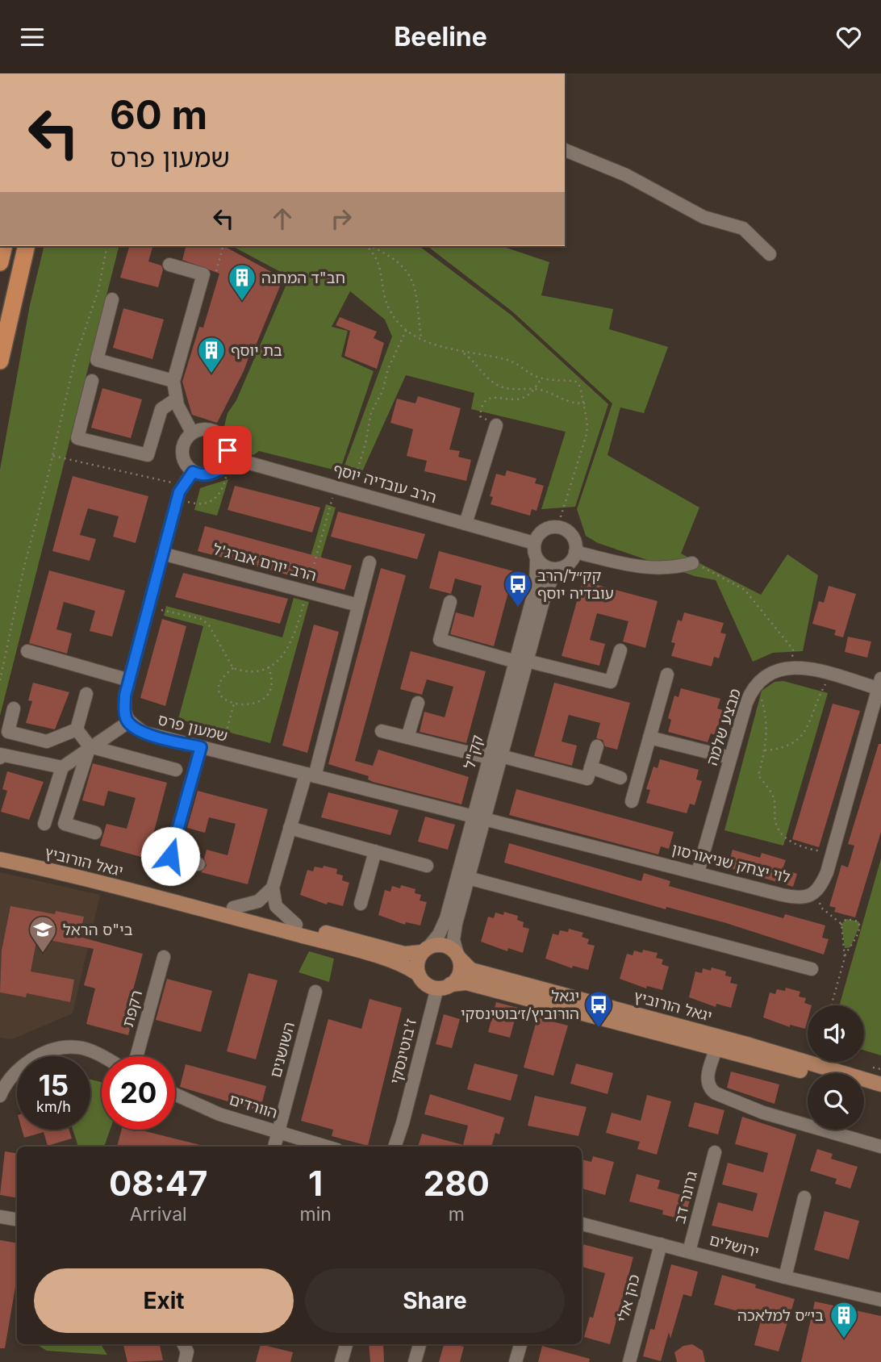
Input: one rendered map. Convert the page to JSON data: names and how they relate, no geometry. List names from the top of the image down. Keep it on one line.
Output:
{"streets":{"main road":["יגאל הורוביץ"],"street":["הרב עובדיה יוסף","הרב יורם אברג'ל","מבצע שלמה","שמעון פרס","קק\"ל","לוי יצחק שניאורסון","רקפת","השושנים","ז'בוטינסקי","הוורדים","גרונר דב","ירושלים","כהן אלי"]},"crossings":[["הרב עובדיה יוסף","קק\"ל"],["מבצע שלמה","לוי יצחק שניאורסון"],["שמעון פרס","קק\"ל"],["שמעון פרס","לוי יצחק שניאורסון"],["קק\"ל","יגאל הורוביץ"],["קק\"ל","לוי יצחק שניאורסון"],["קק\"ל","ז'בוטינסקי"],["יגאל הורוביץ","ז'בוטינסקי"],["השושנים","הוורדים"],["גרונר דב","ירושלים"],["ירושלים","כהן אלי"]],"places":{"building":["חב\"ד המחנה","בת יוסף","בי״ס למלאכה"],"bus stop":["קק״ל/הרב עובדיה יוסף","יגאל הורוביץ/ז׳בוטינסקי"],"school or university":["בי\"ס הראל"]},"page":{"header":"Beeline","turn":["60 m","שמעון פרס"],"speed":"15 km/h","limit":"20","eta":["08:47","Arrival","1","min","280","m"],"buttons":["Exit","Share"]}}
